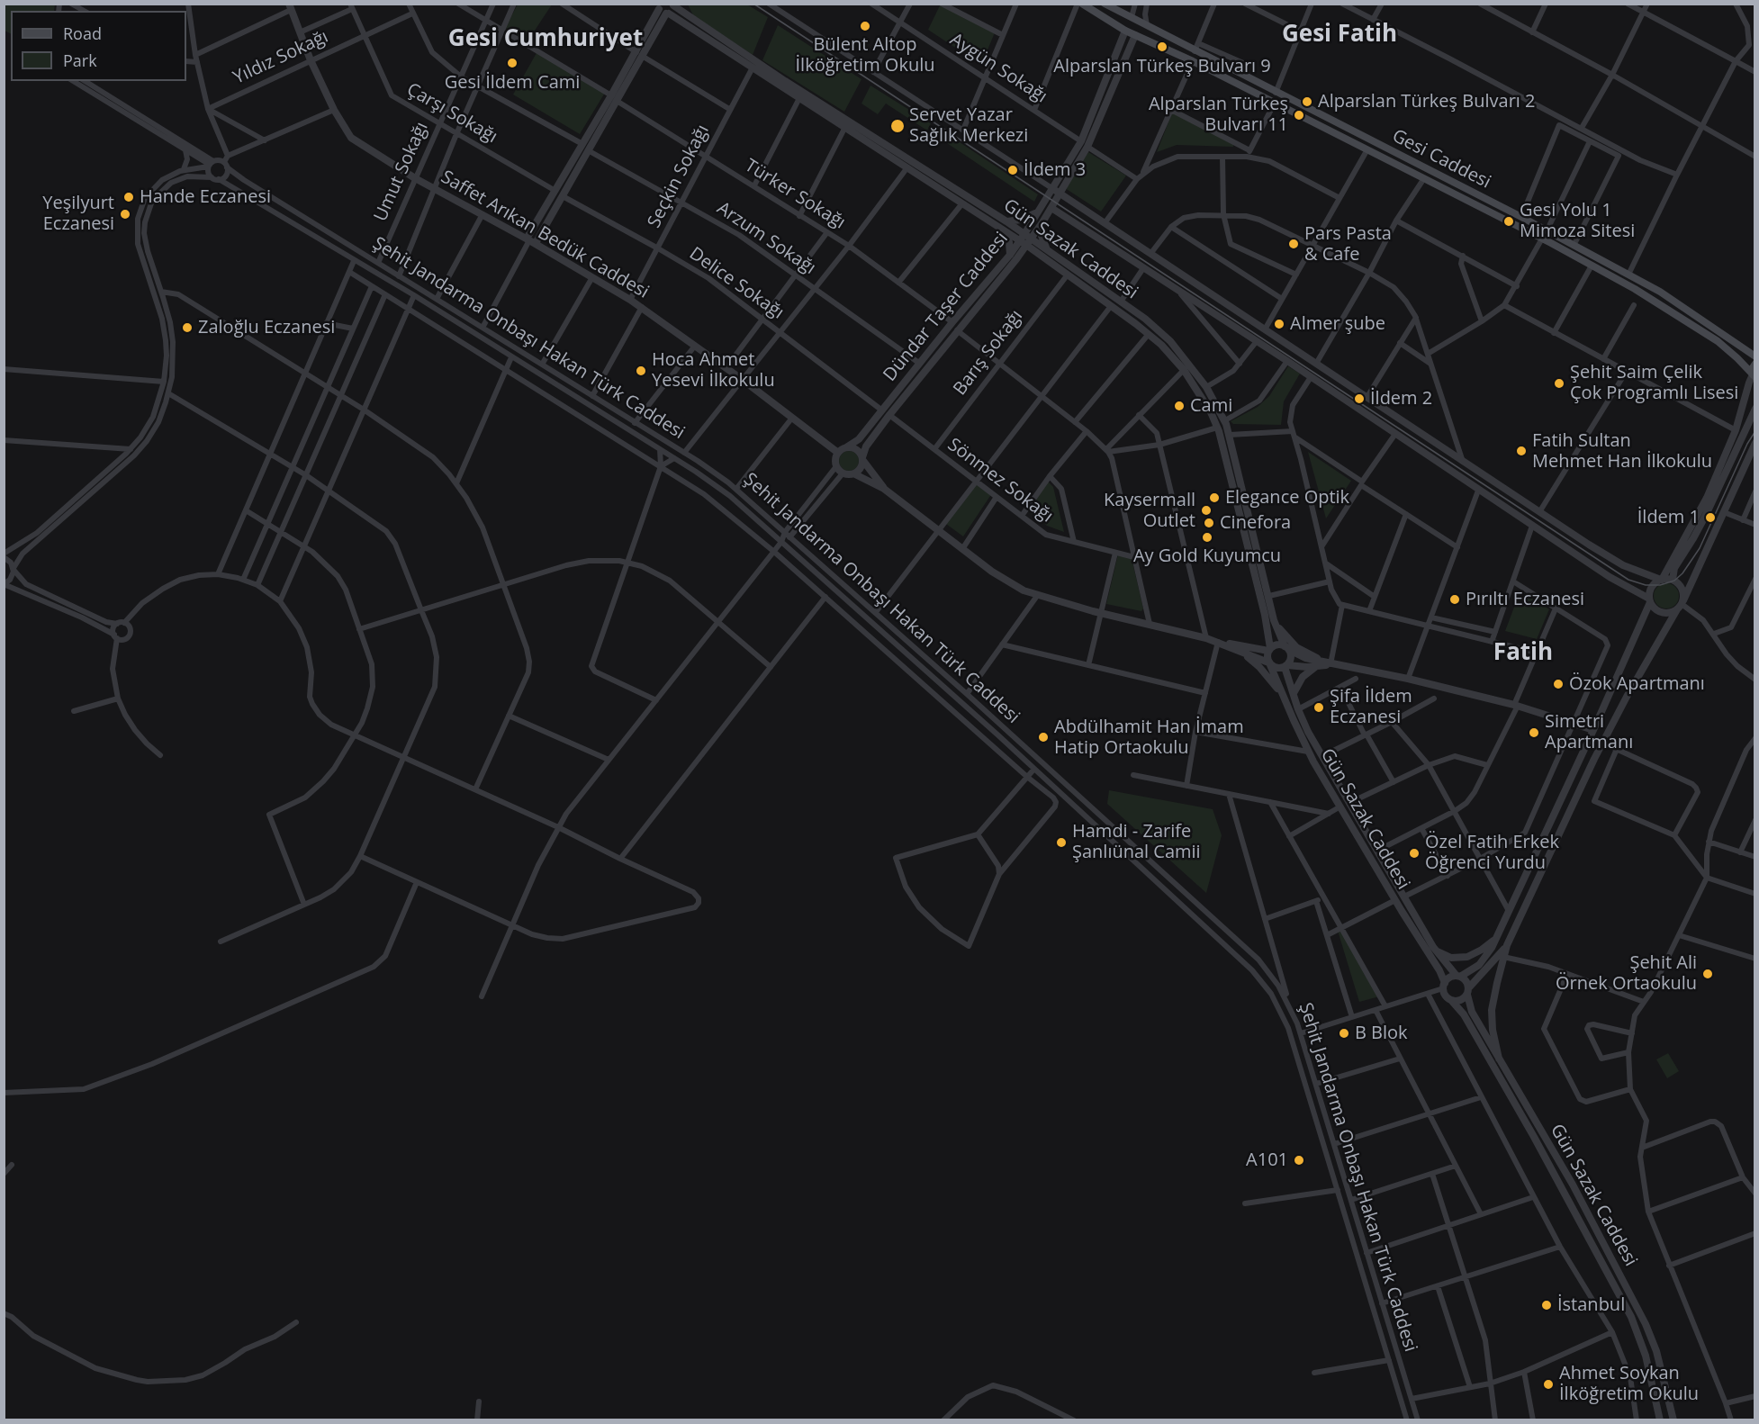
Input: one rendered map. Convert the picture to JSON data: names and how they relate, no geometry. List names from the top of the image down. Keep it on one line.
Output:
{"streets":{"main road":["Gesi Caddesi"],"street":["Yıldız Sokağı","Aygün Sokağı","Çarşı Sokağı","Umut Sokağı","Seçkin Sokağı","Türker Sokağı","Saffet Arıkan Bedük Caddesi","Arzum Sokağı","Gün Sazak Caddesi","Delice Sokağı","Dündar Taşer Caddesi","Şehit Jandarma Onbaşı Hakan Türk Caddesi","Barış Sokağı","Sönmez Sokağı"]},"crossings":[["Yıldız Sokağı","Çarşı Sokağı"],["Yıldız Sokağı","Saffet Arıkan Bedük Caddesi"],["Aygün Sokağı","Dündar Taşer Caddesi"],["Çarşı Sokağı","Umut Sokağı"],["Gesi Caddesi","Dündar Taşer Caddesi"],["Umut Sokağı","Türker Sokağı"],["Umut Sokağı","Saffet Arıkan Bedük Caddesi"],["Umut Sokağı","Şehit Jandarma Onbaşı Hakan Türk Caddesi"],["Seçkin Sokağı","Türker Sokağı"],["Seçkin Sokağı","Saffet Arıkan Bedük Caddesi"],["Seçkin Sokağı","Arzum Sokağı"],["Seçkin Sokağı","Gün Sazak Caddesi"],["Seçkin Sokağı","Delice Sokağı"],["Türker Sokağı","Dündar Taşer Caddesi"],["Saffet Arıkan Bedük Caddesi","Dündar Taşer Caddesi"],["Arzum Sokağı","Dündar Taşer Caddesi"],["Gün Sazak Caddesi","Dündar Taşer Caddesi"],["Gün Sazak Caddesi","Barış Sokağı"],["Delice Sokağı","Dündar Taşer Caddesi"],["Dündar Taşer Caddesi","Sönmez Sokağı"],["Barış Sokağı","Sönmez Sokağı"]],"districts":["Gesi Fatih","Gesi Cumhuriyet","Fatih"],"places":["Bülent Altop İlköğretim Okulu","Alparslan Türkeş Bulvarı 9","Gesi İldem Cami","Alparslan Türkeş Bulvarı 2","Alparslan Türkeş Bulvarı 11","Servet Yazar Sağlık Merkezi","İldem 3","Hande Eczanesi","Yeşilyurt Eczanesi","Gesi Yolu 1 Mimoza Sitesi","Pars Pasta & Cafe","Almer şube","Zaloğlu Eczanesi","Hoca Ahmet Yesevi İlkokulu","Şehit Saim Çelik Çok Programlı Lisesi","İldem 2","Cami","Fatih Sultan Mehmet Han İlkokulu","Elegance Optik","Kaysermall Outlet","İldem 1","Cinefora","Ay Gold Kuyumcu","Pırıltı Eczanesi","Özok Apartmanı","Şifa İldem Eczanesi","Simetri Apartmanı","Abdülhamit Han İmam Hatip Ortaokulu","Hamdi - Zarife Şanlıünal Camii","Özel Fatih Erkek Öğrenci Yurdu","Şehit Ali Örnek Ortaokulu","B Blok","A101","İstanbul","Ahmet Soykan İlköğretim Okulu"],"legend":["Road","Park"]}
